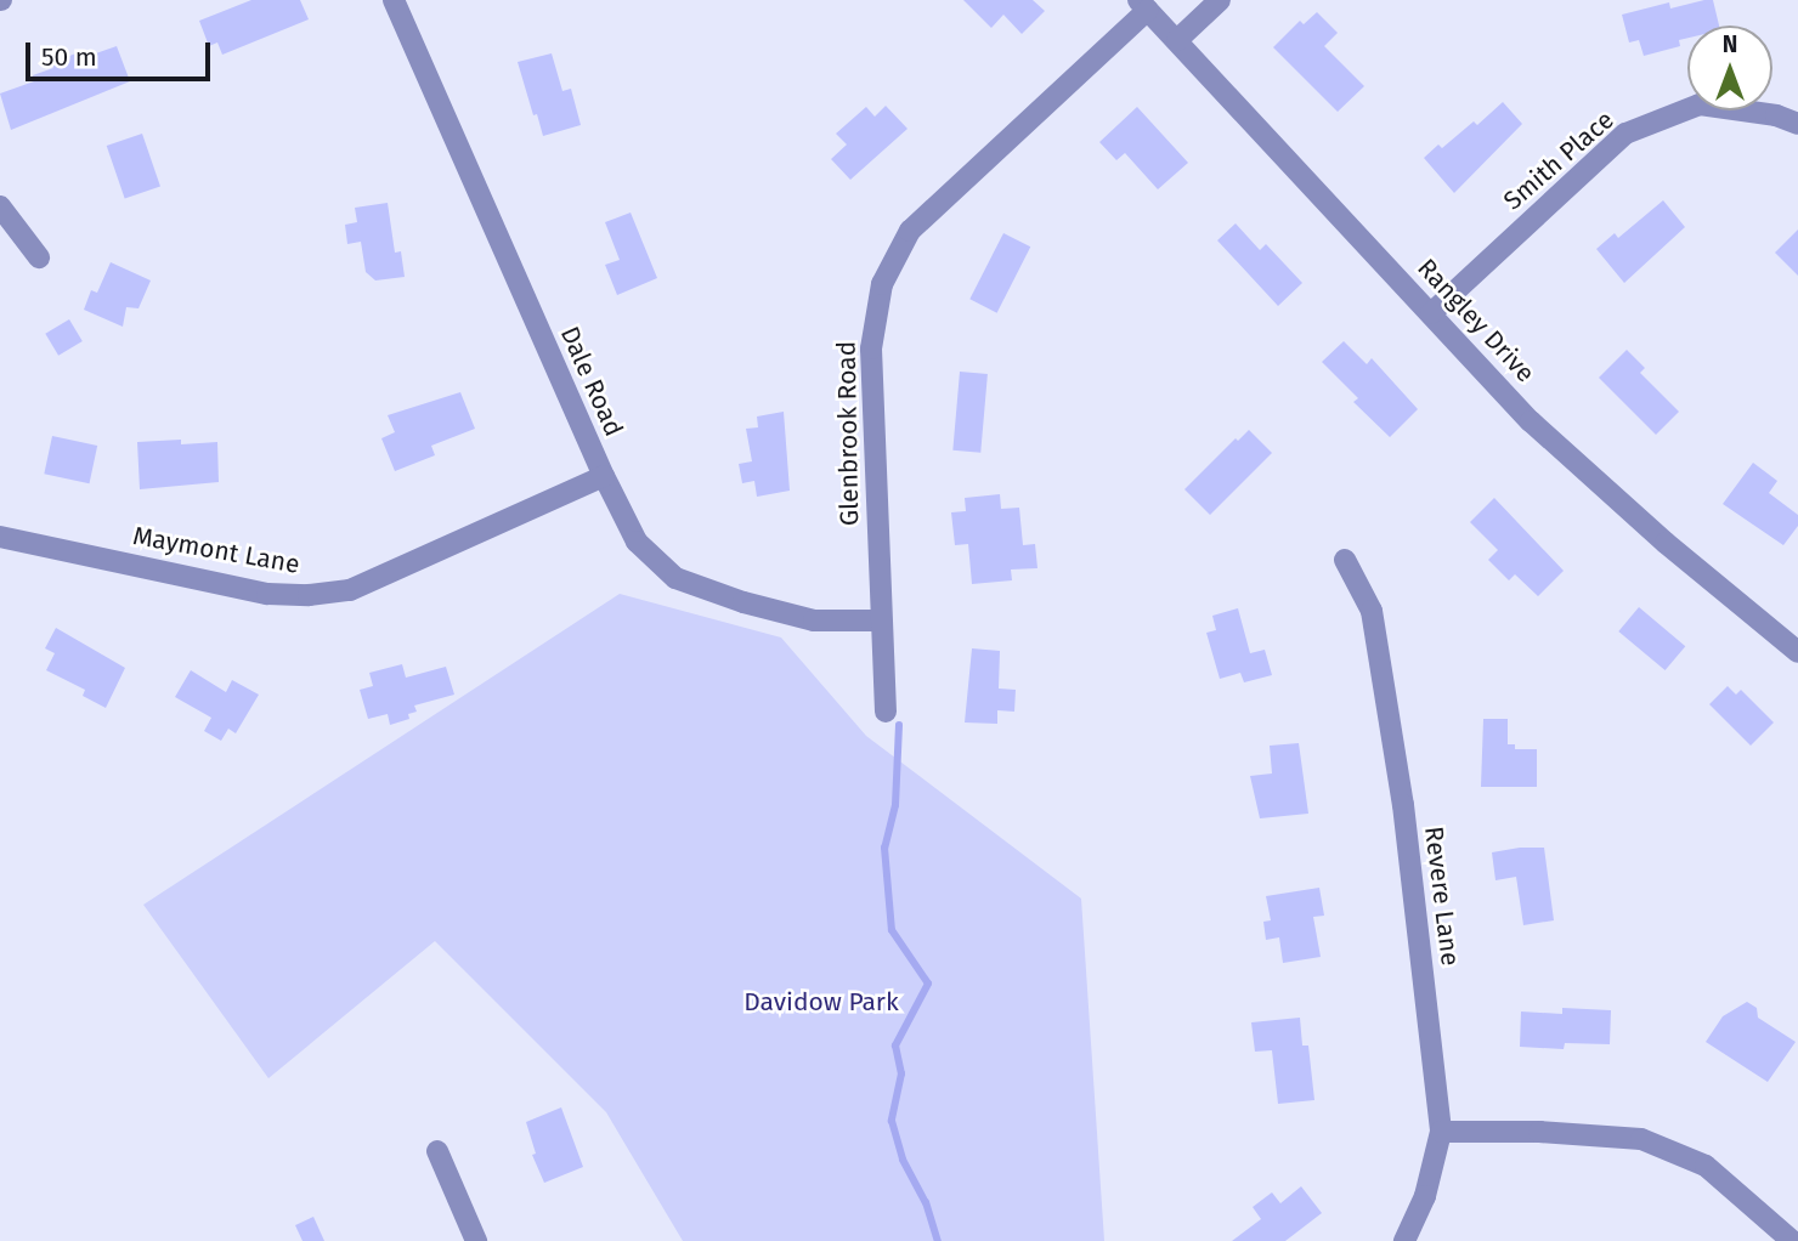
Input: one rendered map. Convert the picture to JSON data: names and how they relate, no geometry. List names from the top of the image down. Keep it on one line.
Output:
{"streets":{"street":["Smith Place","Rangley Drive","Dale Road","Glenbrook Road","Maymont Lane","Revere Lane"]},"crossings":[["Smith Place","Rangley Drive"],["Rangley Drive","Glenbrook Road"],["Dale Road","Glenbrook Road"],["Dale Road","Maymont Lane"]],"parks":["Davidow Park"],"scale_bar":"50 m","north":"top"}
